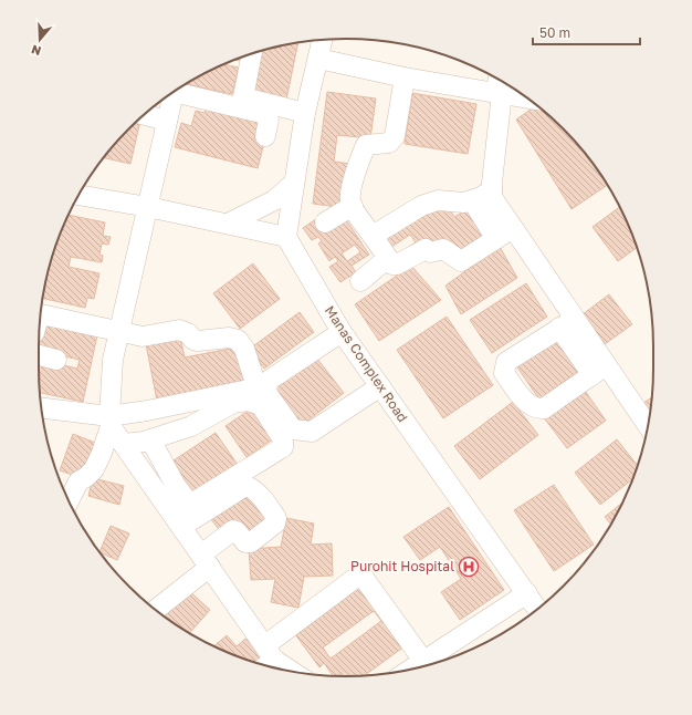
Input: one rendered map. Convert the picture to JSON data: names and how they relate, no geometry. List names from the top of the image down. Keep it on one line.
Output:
{"streets":{"street":["Manas Complex Road"]},"places":{"hospital":["Purohit Hospital"]},"scale_bar":"50 m","north":"bottom"}
